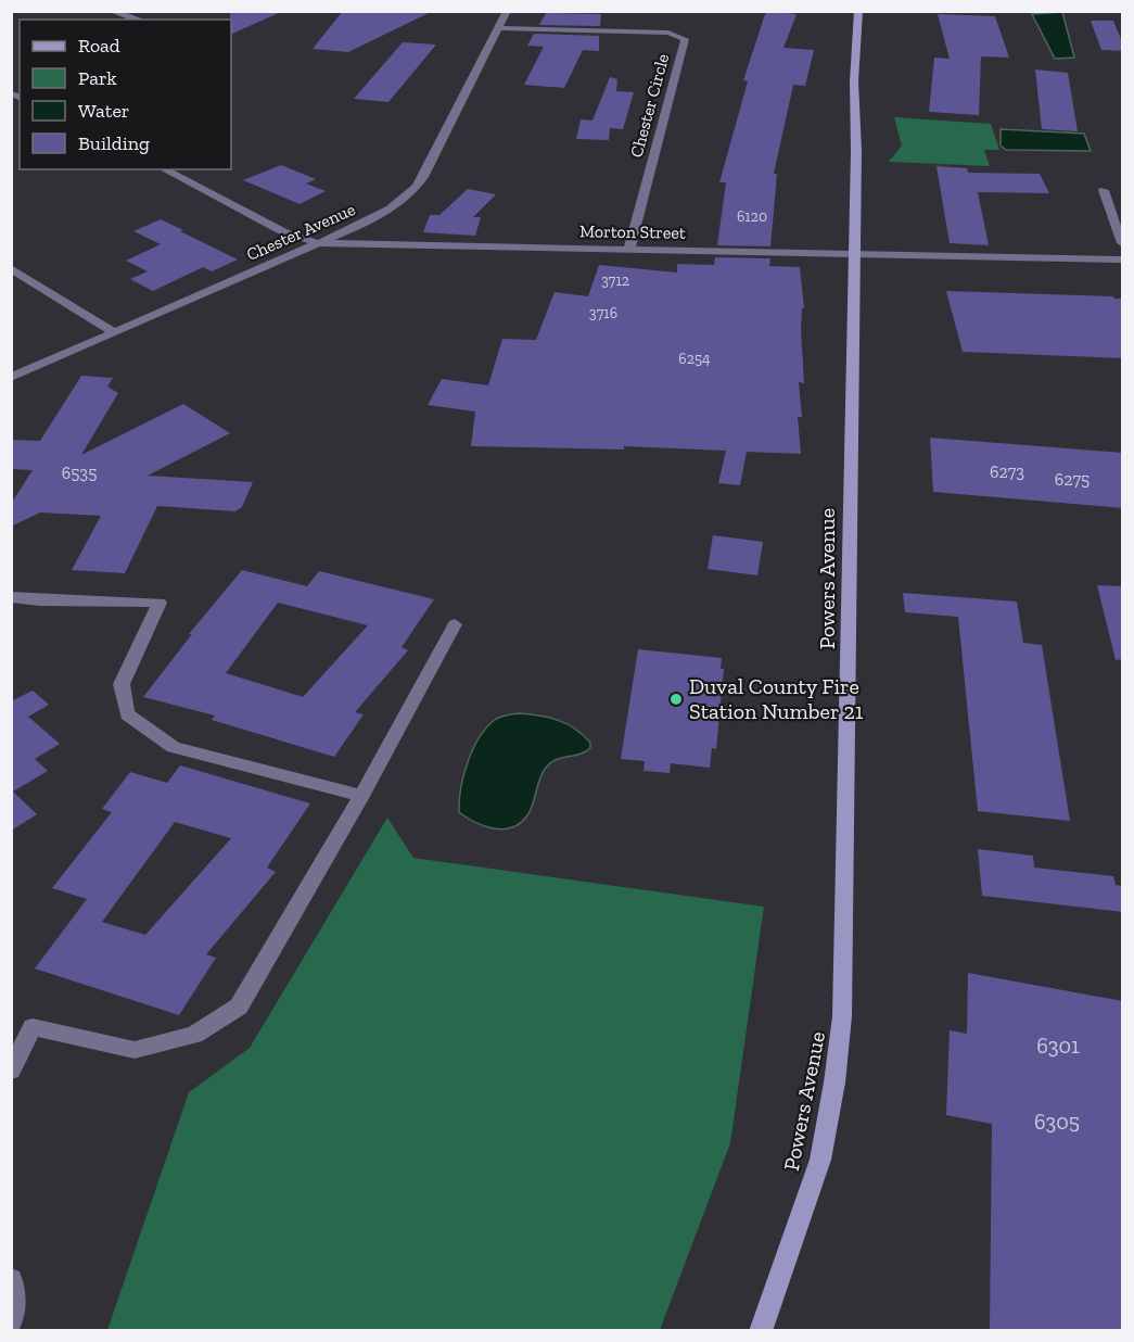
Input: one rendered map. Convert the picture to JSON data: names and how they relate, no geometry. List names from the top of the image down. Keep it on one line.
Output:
{"streets":{"street":["Chester Circle","Chester Avenue","Morton Street","Powers Avenue"]},"crossings":[["Chester Circle","Chester Avenue"],["Chester Circle","Morton Street"],["Chester Avenue","Morton Street"],["Morton Street","Powers Avenue"]],"places":["Duval County Fire Station Number 21"],"house_numbers":["6120","3712","3716","6254","6273","6535","6275","6301","6305"],"legend":["Road","Park","Water","Building"]}
